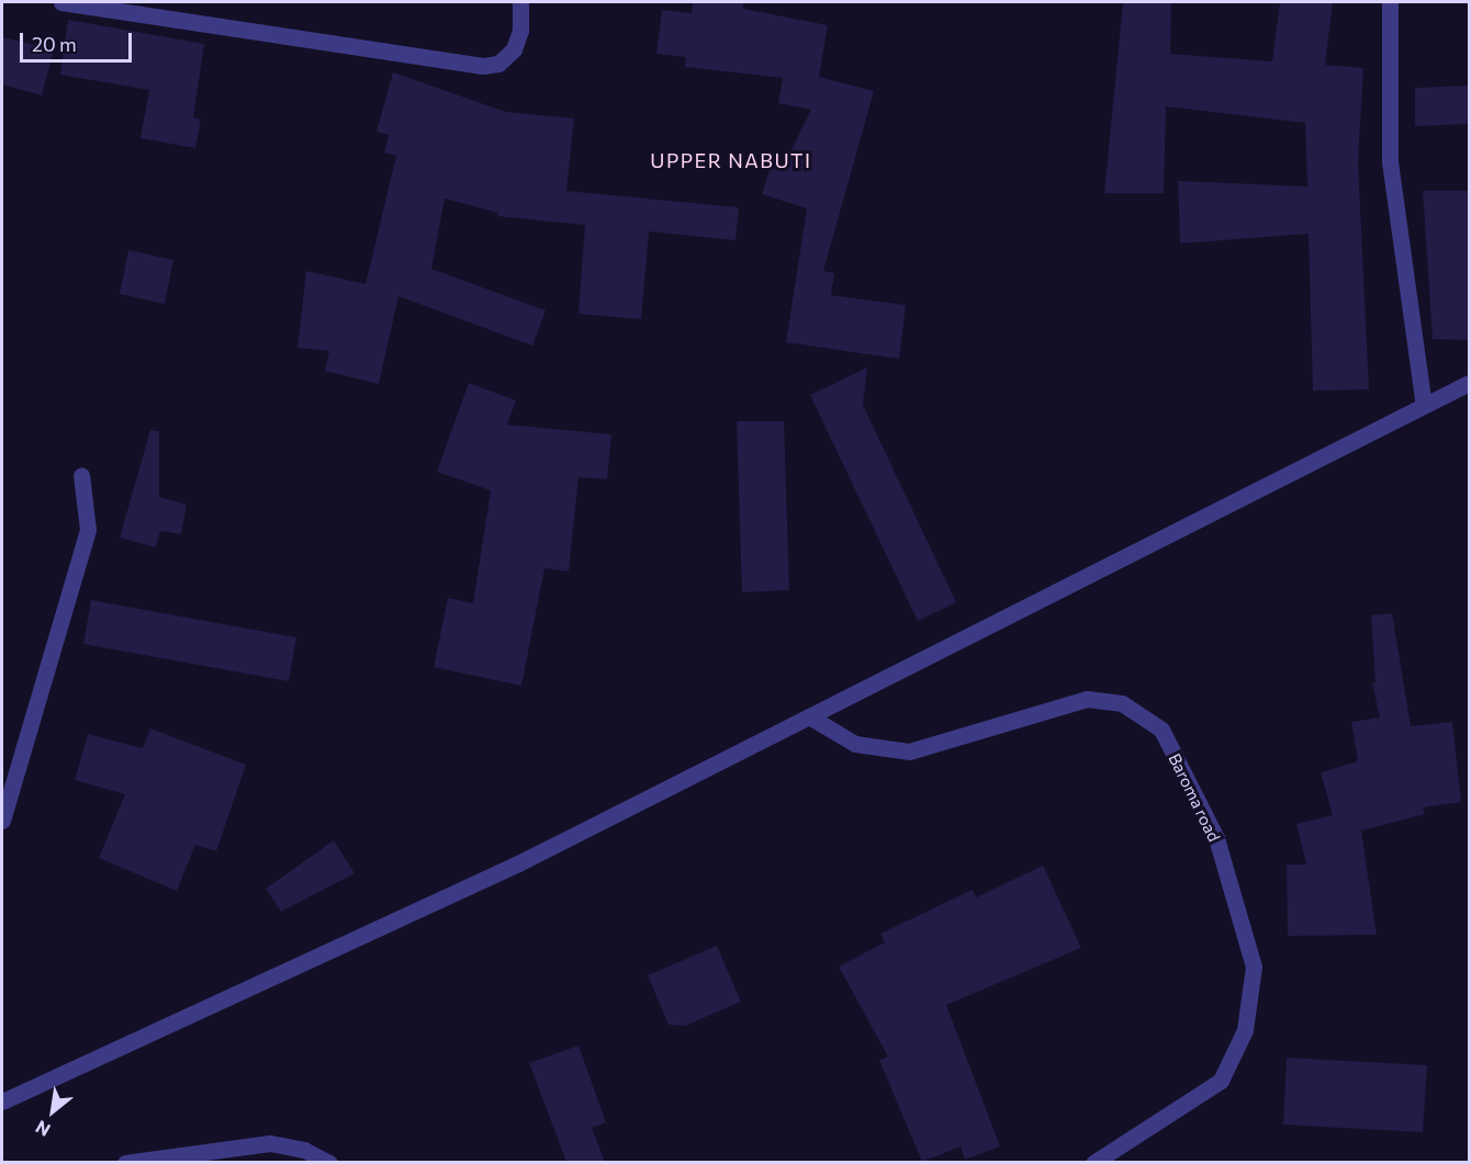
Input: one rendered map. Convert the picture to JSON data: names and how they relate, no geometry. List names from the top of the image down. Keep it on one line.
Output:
{"streets":{"street":["Baroma road"]},"districts":["UPPER NABUTI"],"scale_bar":"20 m","north":"bottom left"}
